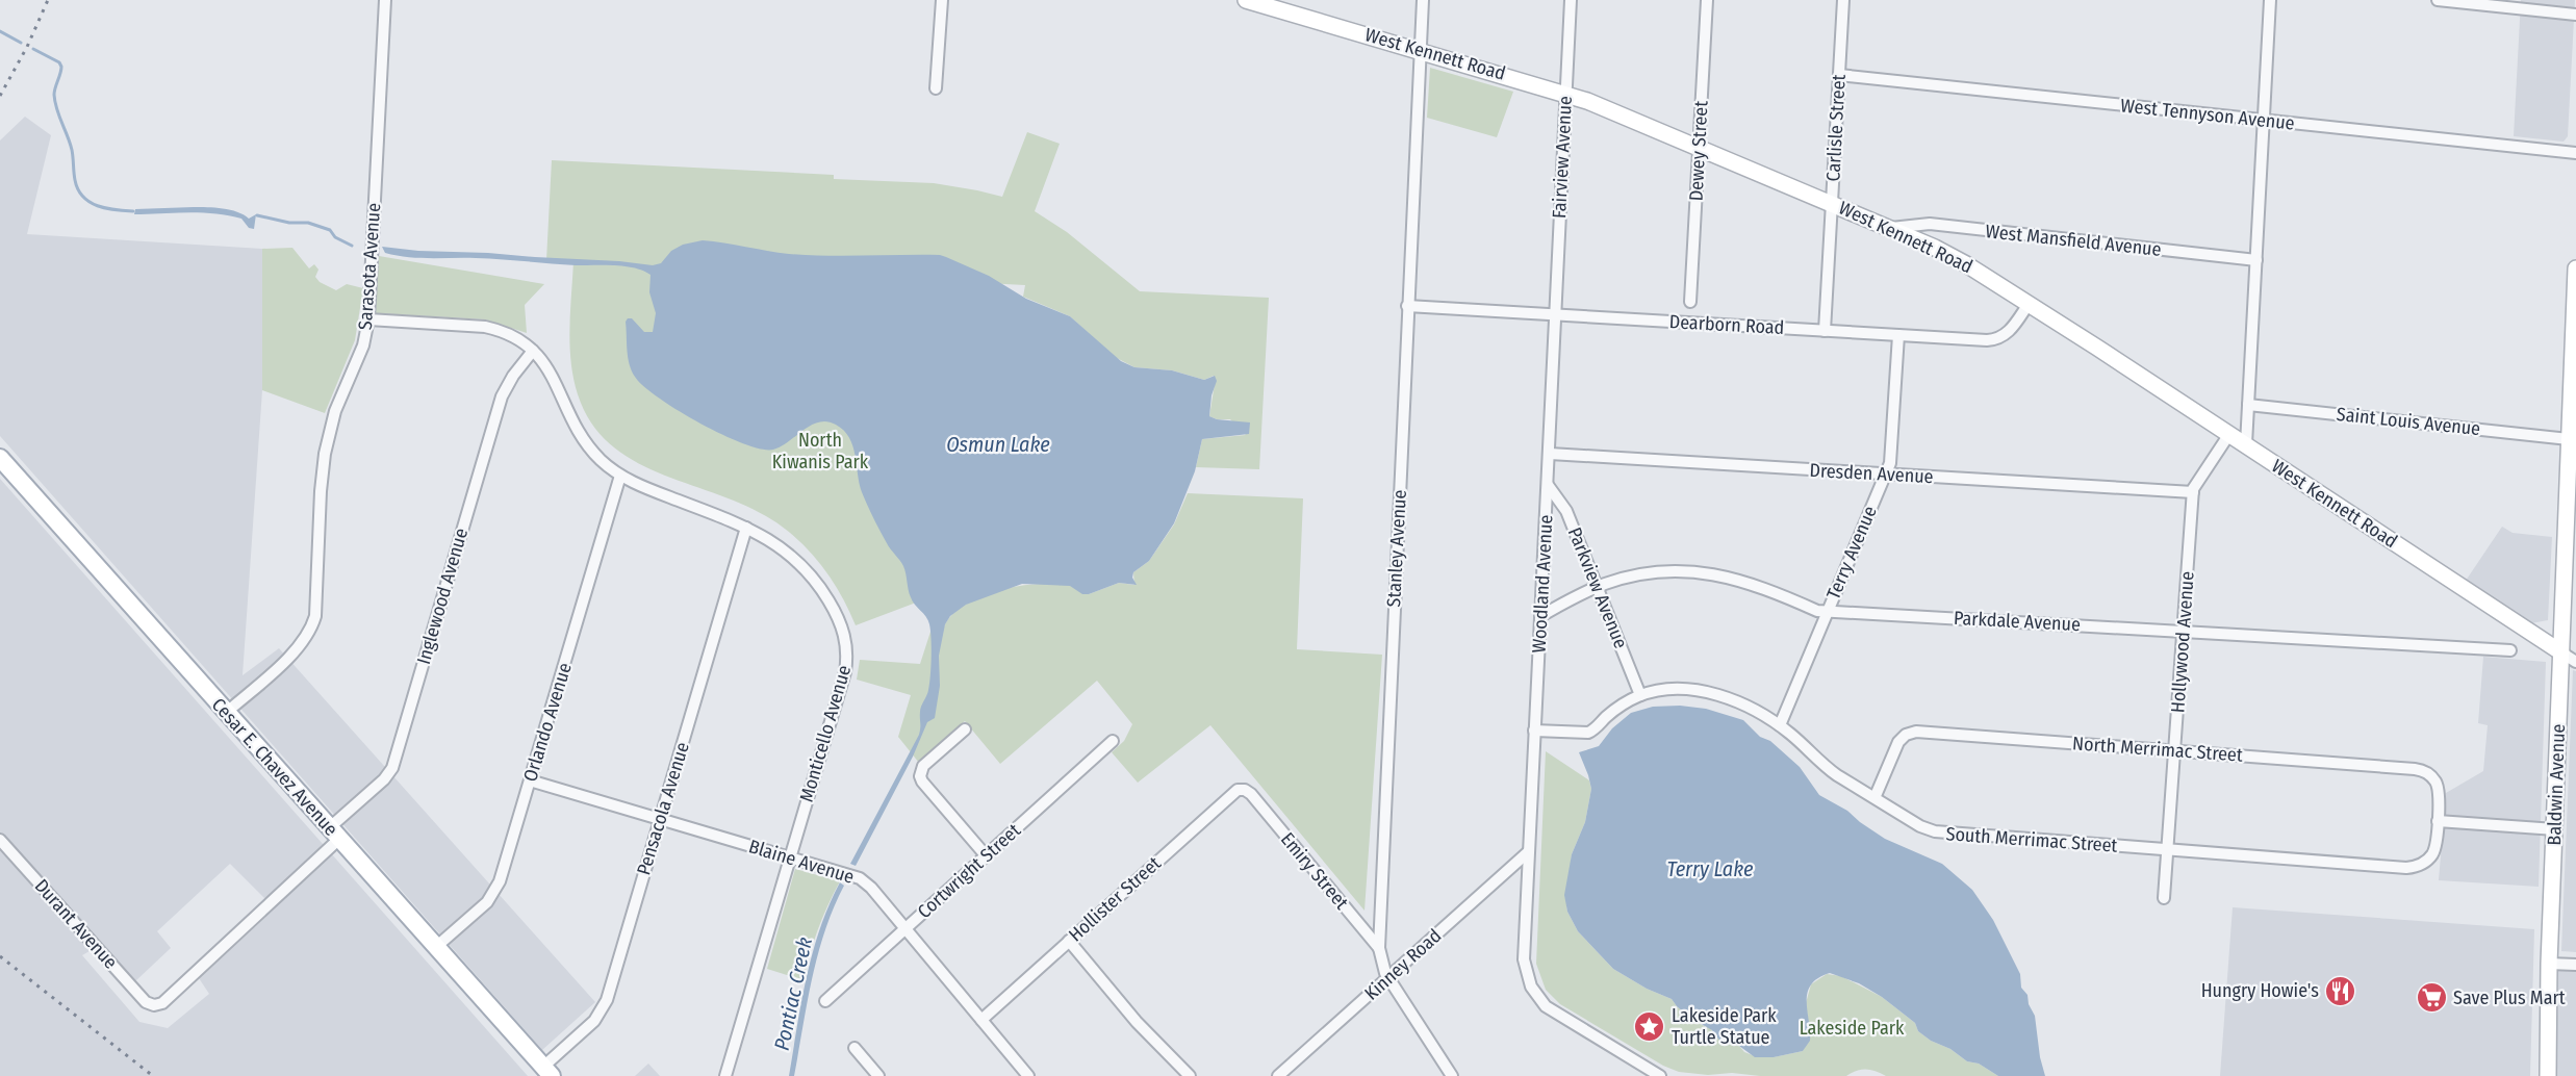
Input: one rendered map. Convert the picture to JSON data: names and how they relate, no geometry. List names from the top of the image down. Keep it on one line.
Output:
{"streets":{"main road":["Cesar E. Chavez Avenue"],"street":["West Kennett Road","West Tennyson Avenue","Carlisle Street","Dewey Street","Fairview Avenue","West Mansfield Avenue","Sarasota Avenue","Dearborn Road","Saint Louis Avenue","Dresden Avenue","Stanley Avenue","Terry Avenue","Woodland Avenue","Parkview Avenue","Inglewood Avenue","Parkdale Avenue","Hollywood Avenue","Orlando Avenue","Monticello Avenue","North Merrimac Street","Baldwin Avenue","Pensacola Avenue","South Merrimac Street","Blaine Avenue","Cortwright Street","Emiry Street","Hollister Street","Durant Avenue","Kinney Road"]},"crossings":[["West Kennett Road","Carlisle Street"],["West Kennett Road","Dewey Street"],["West Kennett Road","Fairview Avenue"],["West Kennett Road","West Mansfield Avenue"],["West Kennett Road","Dearborn Road"],["West Kennett Road","Stanley Avenue"],["West Kennett Road","Hollywood Avenue"],["West Kennett Road","Baldwin Avenue"],["West Tennyson Avenue","Carlisle Street"],["Carlisle Street","Dearborn Road"],["Fairview Avenue","Dearborn Road"],["Fairview Avenue","Woodland Avenue"],["Sarasota Avenue","Monticello Avenue"],["Sarasota Avenue","Cesar E. Chavez Avenue"],["Dearborn Road","Stanley Avenue"],["Dearborn Road","Terry Avenue"],["Dearborn Road","Woodland Avenue"],["Saint Louis Avenue","Baldwin Avenue"],["Dresden Avenue","Terry Avenue"],["Dresden Avenue","Woodland Avenue"],["Dresden Avenue","Hollywood Avenue"],["Stanley Avenue","Emiry Street"],["Stanley Avenue","Kinney Road"],["Terry Avenue","Parkdale Avenue"],["Terry Avenue","South Merrimac Street"],["Woodland Avenue","Parkview Avenue"],["Woodland Avenue","Parkdale Avenue"],["Woodland Avenue","South Merrimac Street"],["Woodland Avenue","Kinney Road"],["Parkview Avenue","Parkdale Avenue"],["Parkview Avenue","South Merrimac Street"],["Inglewood Avenue","Monticello Avenue"],["Inglewood Avenue","Cesar E. Chavez Avenue"],["Inglewood Avenue","Durant Avenue"],["Parkdale Avenue","Hollywood Avenue"],["Hollywood Avenue","North Merrimac Street"],["Hollywood Avenue","South Merrimac Street"],["Orlando Avenue","Monticello Avenue"],["Orlando Avenue","Cesar E. Chavez Avenue"],["Orlando Avenue","Blaine Avenue"],["Monticello Avenue","Pensacola Avenue"],["Monticello Avenue","Blaine Avenue"],["North Merrimac Street","South Merrimac Street"],["Cesar E. Chavez Avenue","Pensacola Avenue"],["Pensacola Avenue","Blaine Avenue"],["Blaine Avenue","Cortwright Street"],["Blaine Avenue","Hollister Street"],["Emiry Street","Hollister Street"]],"water":["Osmun Lake","Terry Lake","Pontiac Creek"],"parks":["North Kiwanis Park","Lakeside Park"],"places":{"restaurant":["Hungry Howie's"],"supermarket":["Save Plus Mart"],"place":["Lakeside Park Turtle Statue"]}}
